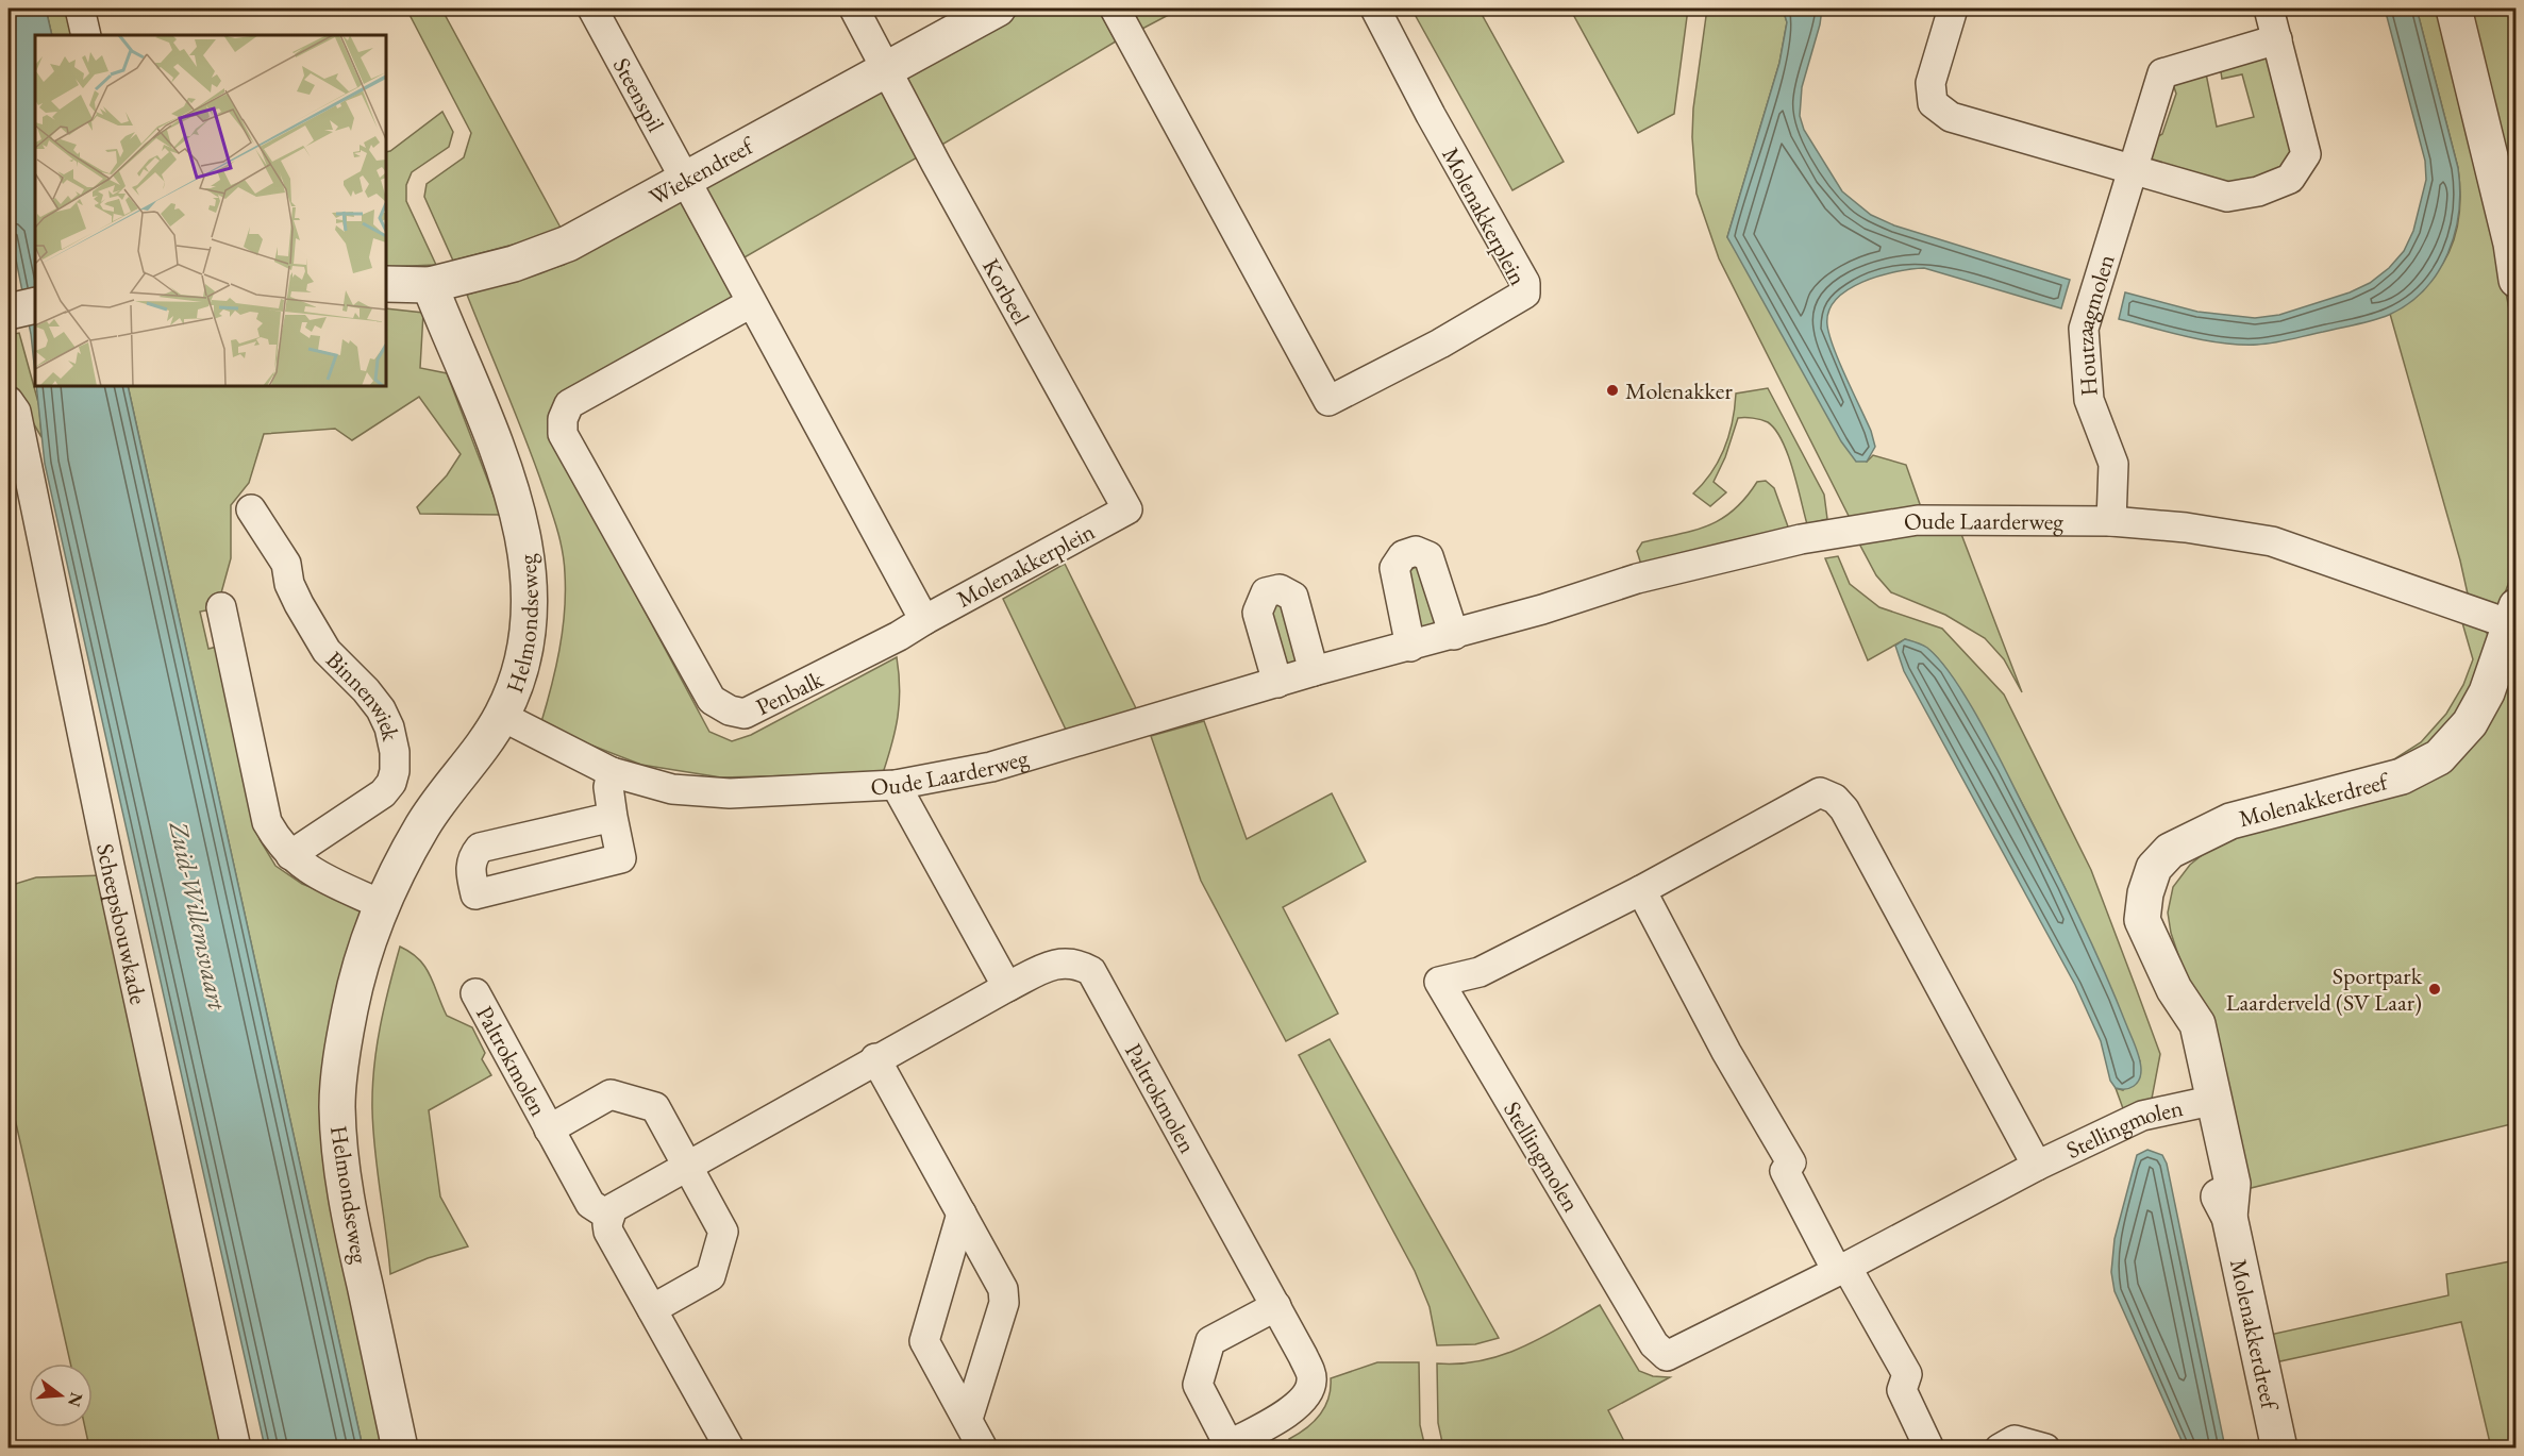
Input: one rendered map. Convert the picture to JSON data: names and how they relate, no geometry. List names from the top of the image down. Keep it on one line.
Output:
{"streets":{"street":["Steenspil","Wiekendreef","Molenakkerplein","Korbeel","Houtzaagmolen","Oude Laarderweg","Helmondseweg","Penbalk","Binnenwiek","Molenakkerdreef","Scheepsbouwkade","Paltrokmolen","Stellingmolen"]},"crossings":[["Steenspil","Wiekendreef"],["Wiekendreef","Korbeel"],["Wiekendreef","Helmondseweg"],["Molenakkerplein","Korbeel"],["Molenakkerplein","Penbalk"],["Houtzaagmolen","Oude Laarderweg"],["Oude Laarderweg","Helmondseweg"],["Oude Laarderweg","Molenakkerdreef"],["Molenakkerdreef","Stellingmolen"]],"water":["Zuid-Willemsvaart"],"places":["Molenakker","Sportpark Laarderveld (SV Laar)"],"north":"right"}
